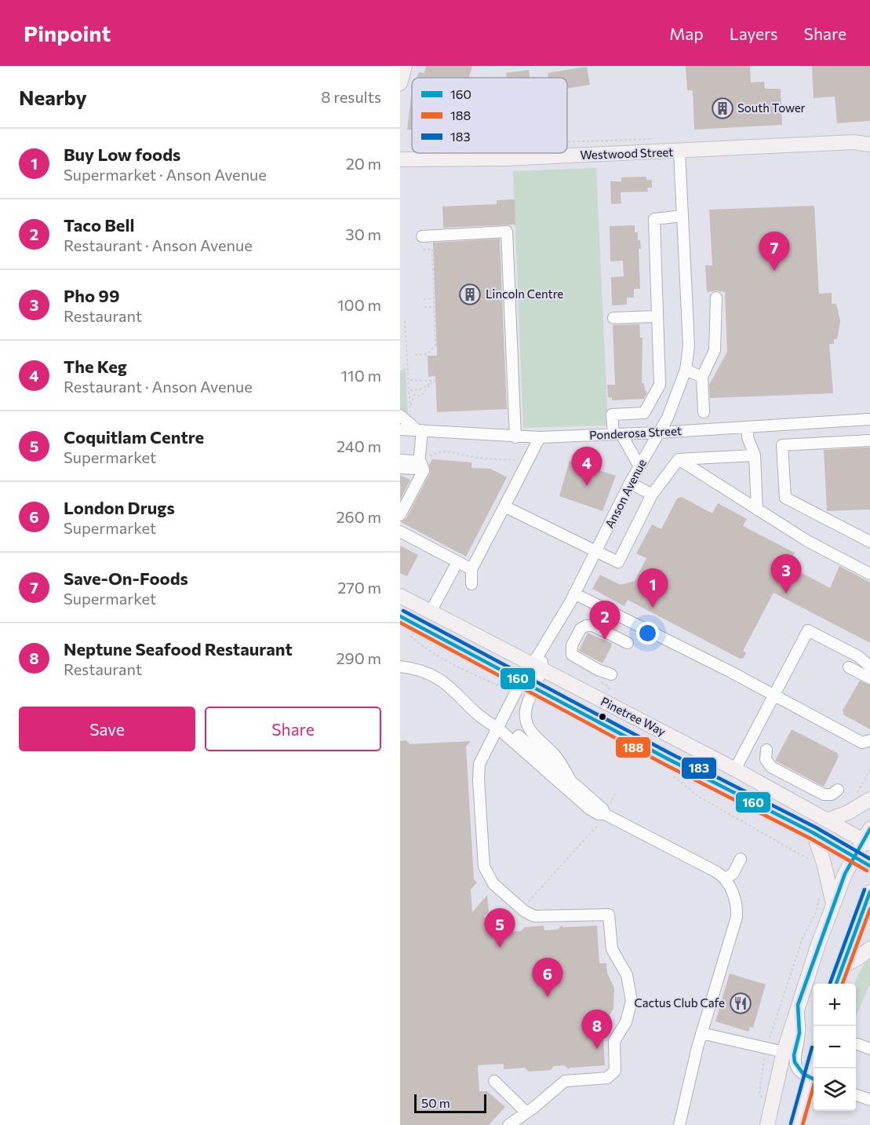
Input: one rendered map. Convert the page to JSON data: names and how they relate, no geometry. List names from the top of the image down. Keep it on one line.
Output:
{"streets":{"main road":["Westwood Street","Pinetree Way"],"street":["Ponderosa Street","Anson Avenue"]},"crossings":[["Westwood Street","Anson Avenue"],["Ponderosa Street","Anson Avenue"],["Anson Avenue","Pinetree Way"]],"places":{"building":["South Tower","Lincoln Centre"],"restaurant":["Cactus Club Cafe"]},"lines":["transit line 183","transit line 160","transit line 188"],"legend":["160","188","183"],"scale_bar":"50 m","page":{"header":"Pinpoint","nav":["Map","Layers","Share"],"heading":["Nearby","8 results"],"list":[{"mark":"1","name":"Buy Low foods","note":"Supermarket · Anson Avenue","value":"20 m"},{"mark":"2","name":"Taco Bell","note":"Restaurant · Anson Avenue","value":"30 m"},{"mark":"3","name":"Pho 99","note":"Restaurant","value":"100 m"},{"mark":"4","name":"The Keg","note":"Restaurant · Anson Avenue","value":"110 m"},{"mark":"5","name":"Coquitlam Centre","note":"Supermarket","value":"240 m"},{"mark":"6","name":"London Drugs","note":"Supermarket","value":"260 m"},{"mark":"7","name":"Save-On-Foods","note":"Supermarket","value":"270 m"},{"mark":"8","name":"Neptune Seafood Restaurant","note":"Restaurant","value":"290 m"}],"pins":["7","4","3","1","2","5","6","8"],"buttons":["Save","Share"],"map_buttons":["+","−"],"scale":"50 m"}}
